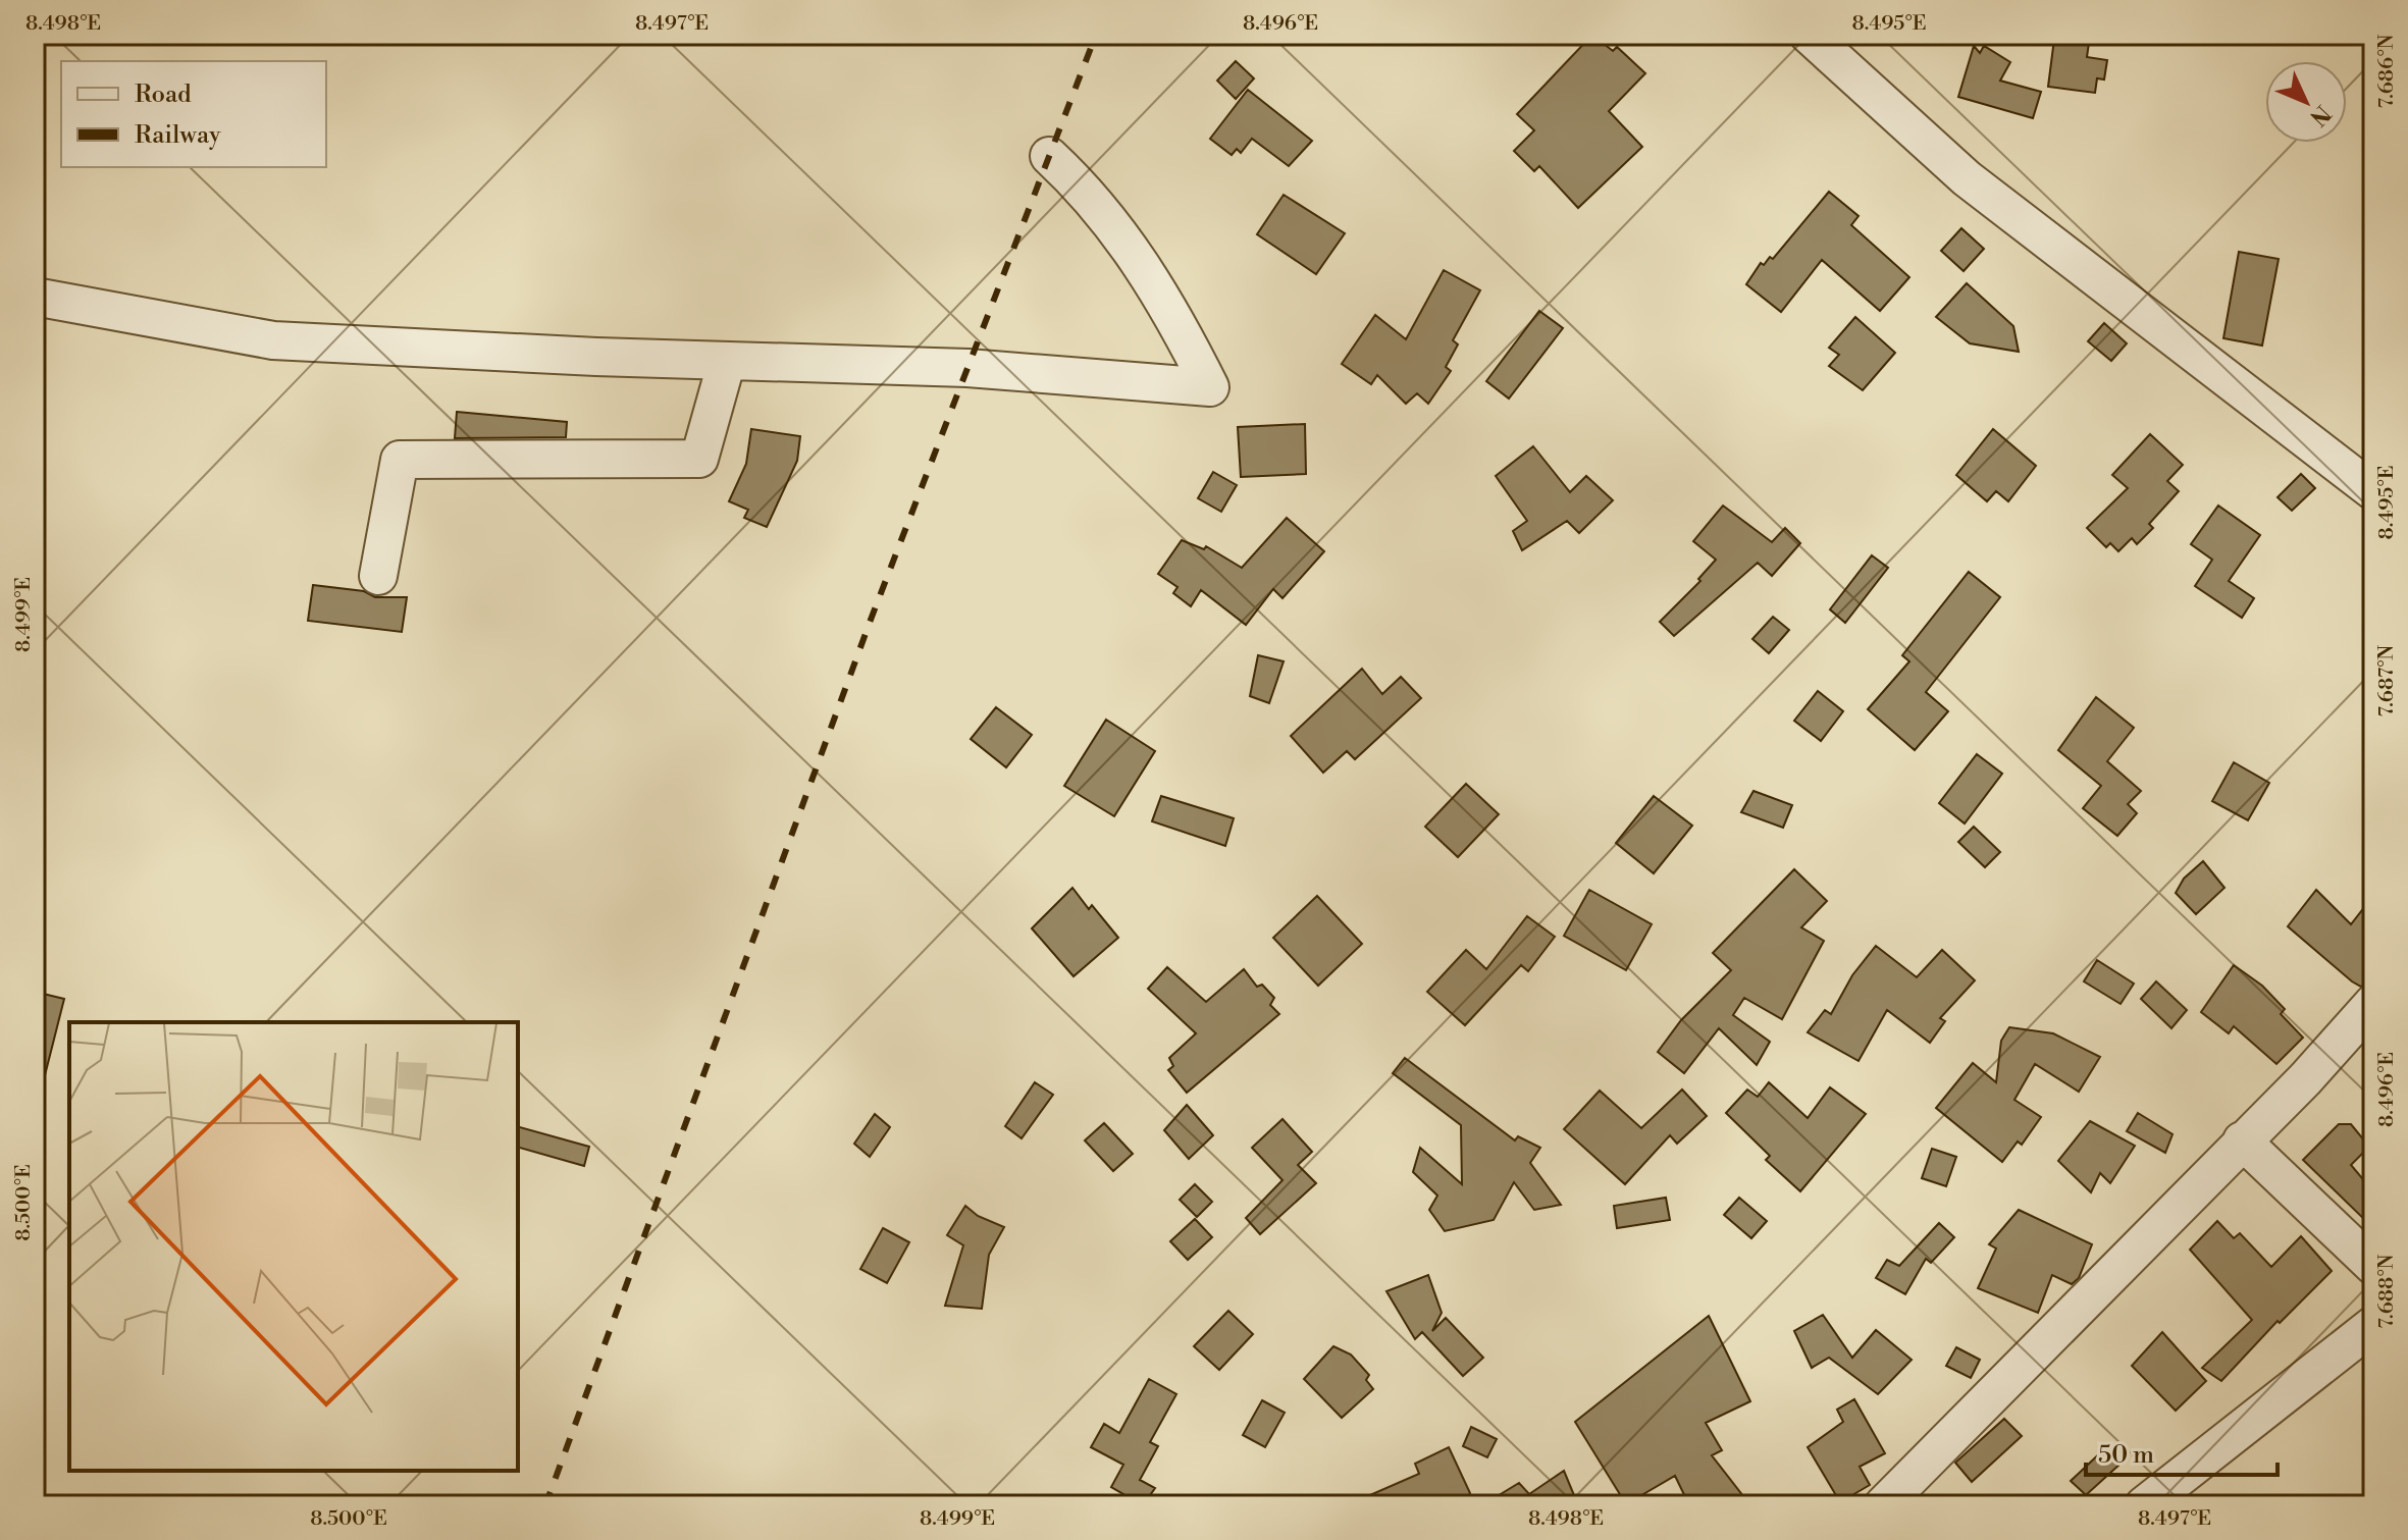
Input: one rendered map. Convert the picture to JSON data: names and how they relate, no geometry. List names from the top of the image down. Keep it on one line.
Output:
{"legend":["Road","Railway"],"scale_bar":"50 m","north":"bottom right","coordinates":["8.498°E","8.497°E","8.496°E","8.495°E","7.686°N","8.499°E","7.687°N","8.500°E","7.688°N"]}
